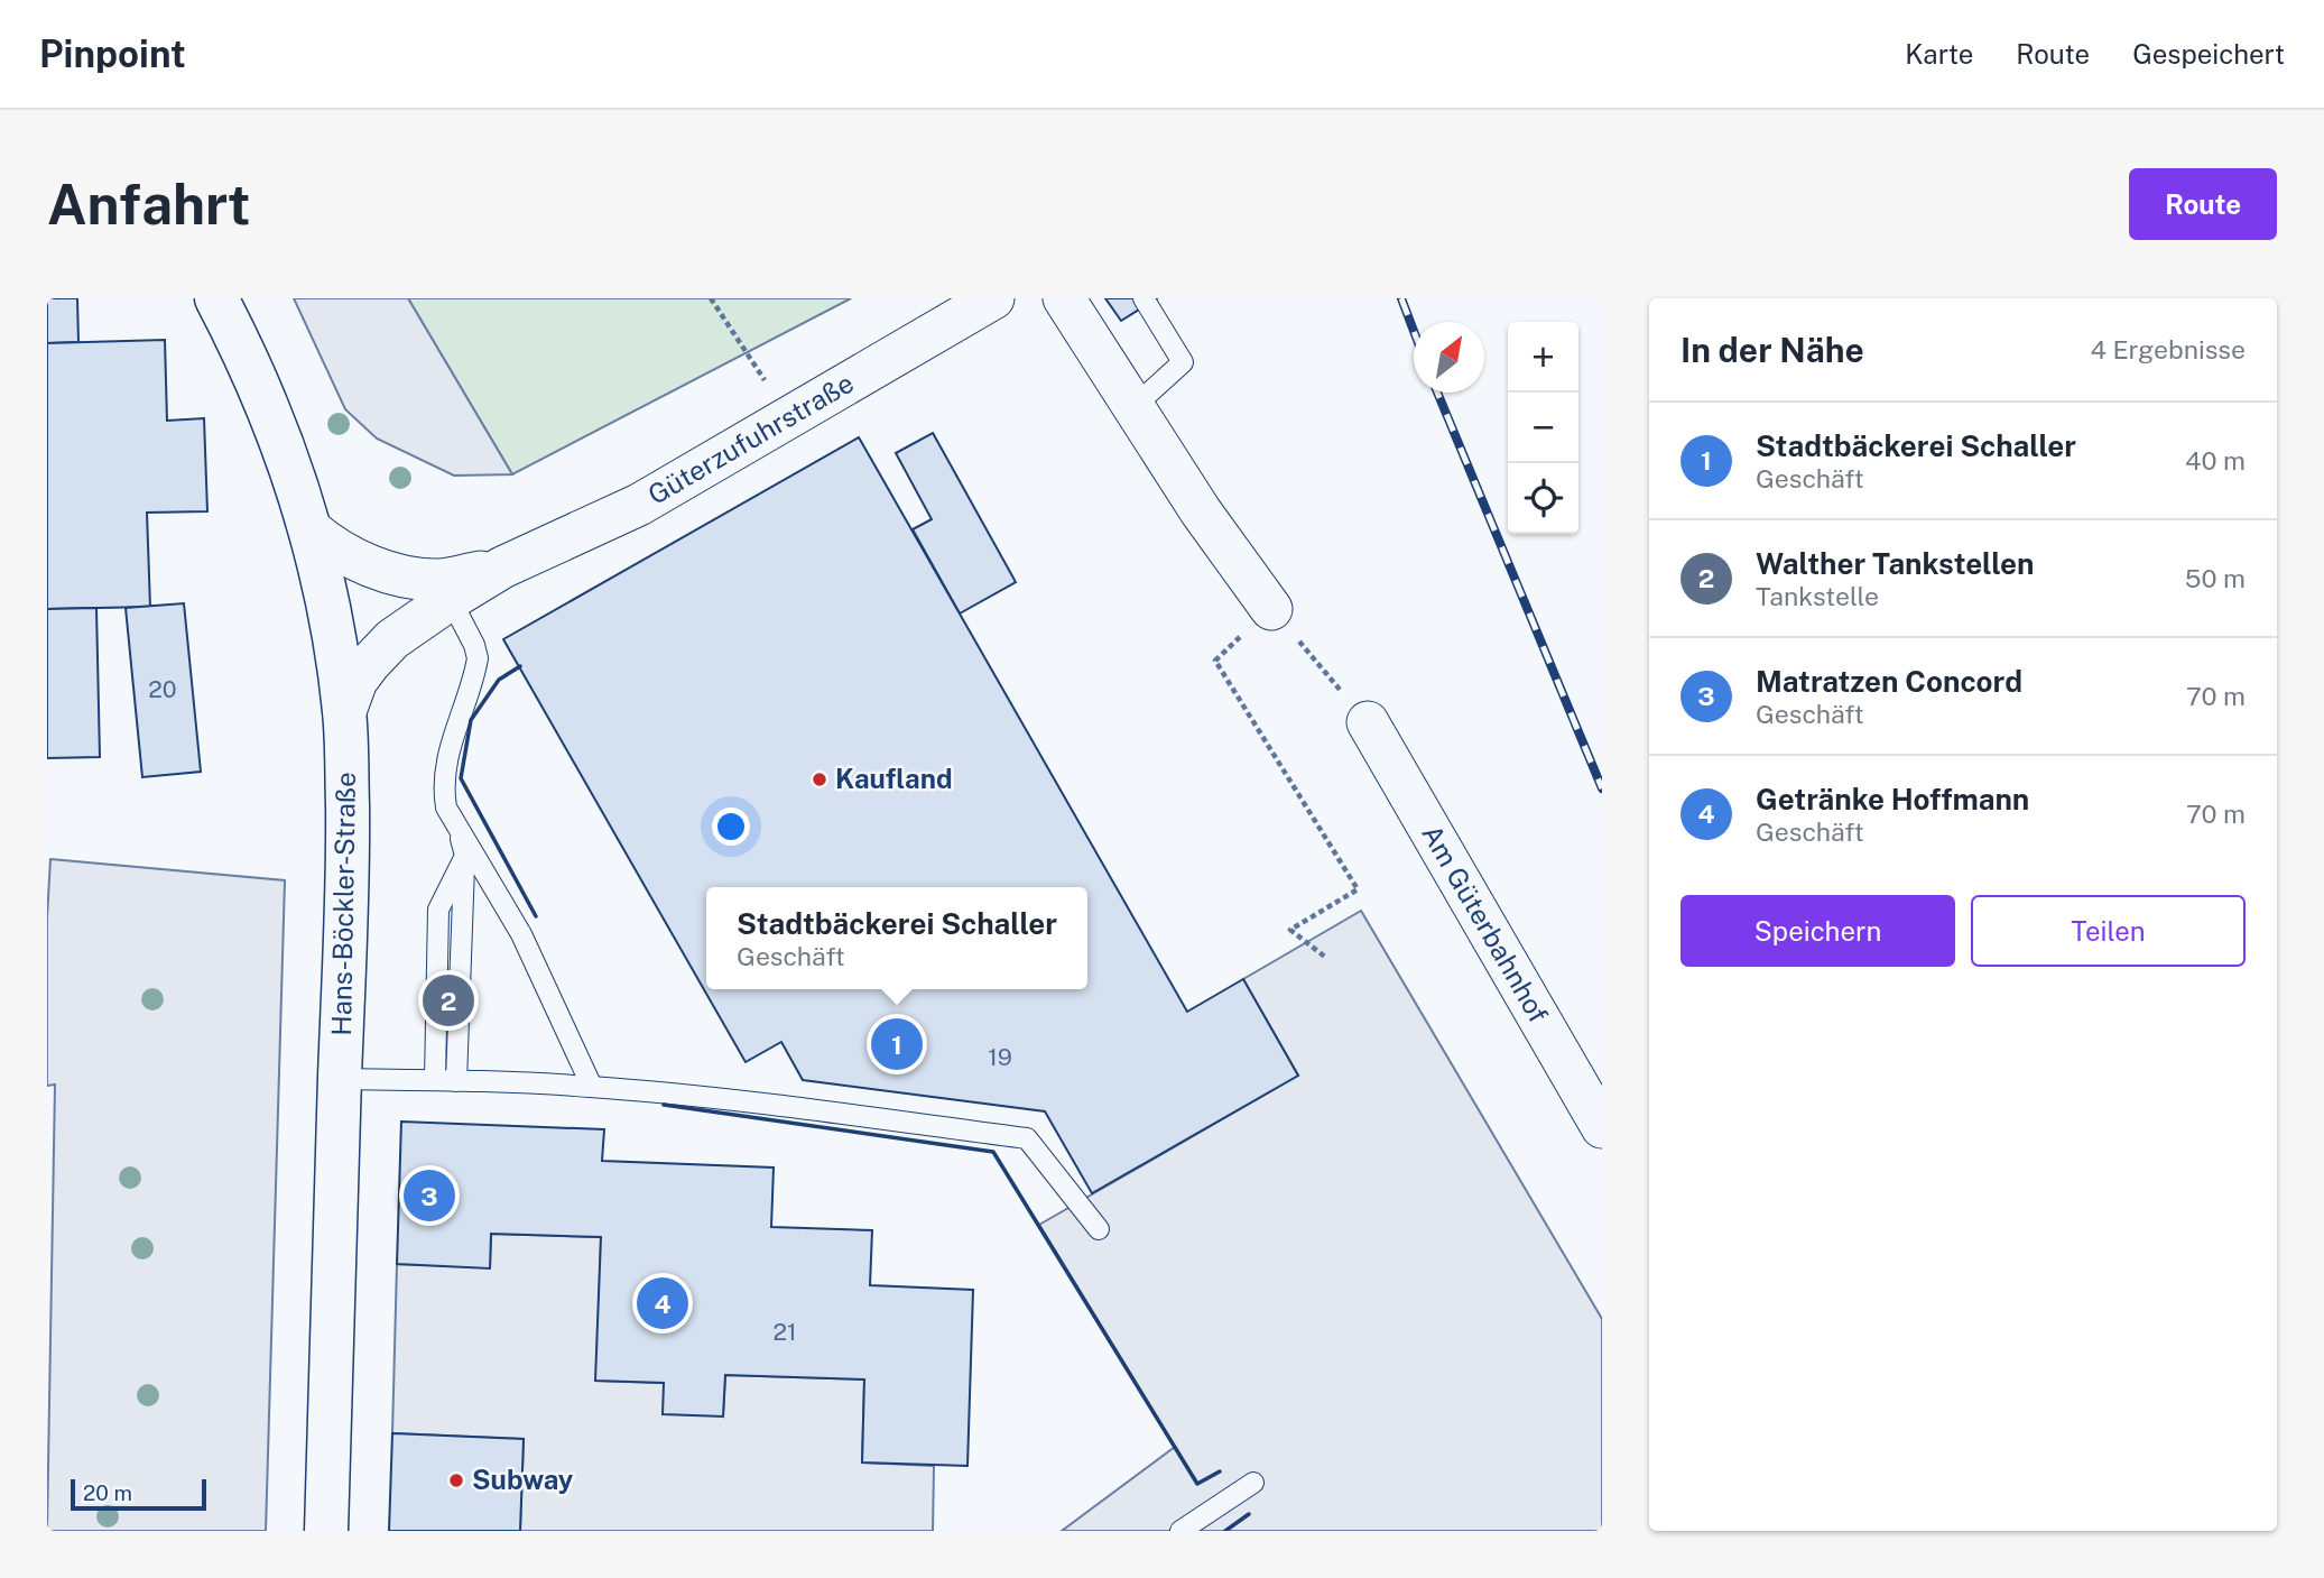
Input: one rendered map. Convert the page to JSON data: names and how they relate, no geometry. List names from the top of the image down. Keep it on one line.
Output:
{"streets":{"main road":["Hans-Böckler-Straße"],"street":["Güterzufuhrstraße","Am Güterbahnhof"]},"crossings":[["Güterzufuhrstraße","Hans-Böckler-Straße"]],"places":["Kaufland","Subway"],"house_numbers":["20","19","21"],"scale_bar":"20 m","north":"top right","page":{"header":"Pinpoint","nav":["Karte","Route","Gespeichert"],"buttons":["Route",["Speichern","Teilen"]],"title":"Anfahrt","heading":["In der Nähe","4 Ergebnisse"],"map_buttons":["+","−"],"list":[{"mark":"1","name":"Stadtbäckerei Schaller","note":"Geschäft","value":"40 m"},{"mark":"2","name":"Walther Tankstellen","note":"Tankstelle","value":"50 m"},{"mark":"3","name":"Matratzen Concord","note":"Geschäft","value":"70 m"},{"mark":"4","name":"Getränke Hoffmann","note":"Geschäft","value":"70 m"}],"popup":["Stadtbäckerei Schaller","Geschäft"],"pins":["2","1","3","4"],"scale":"20 m"}}
